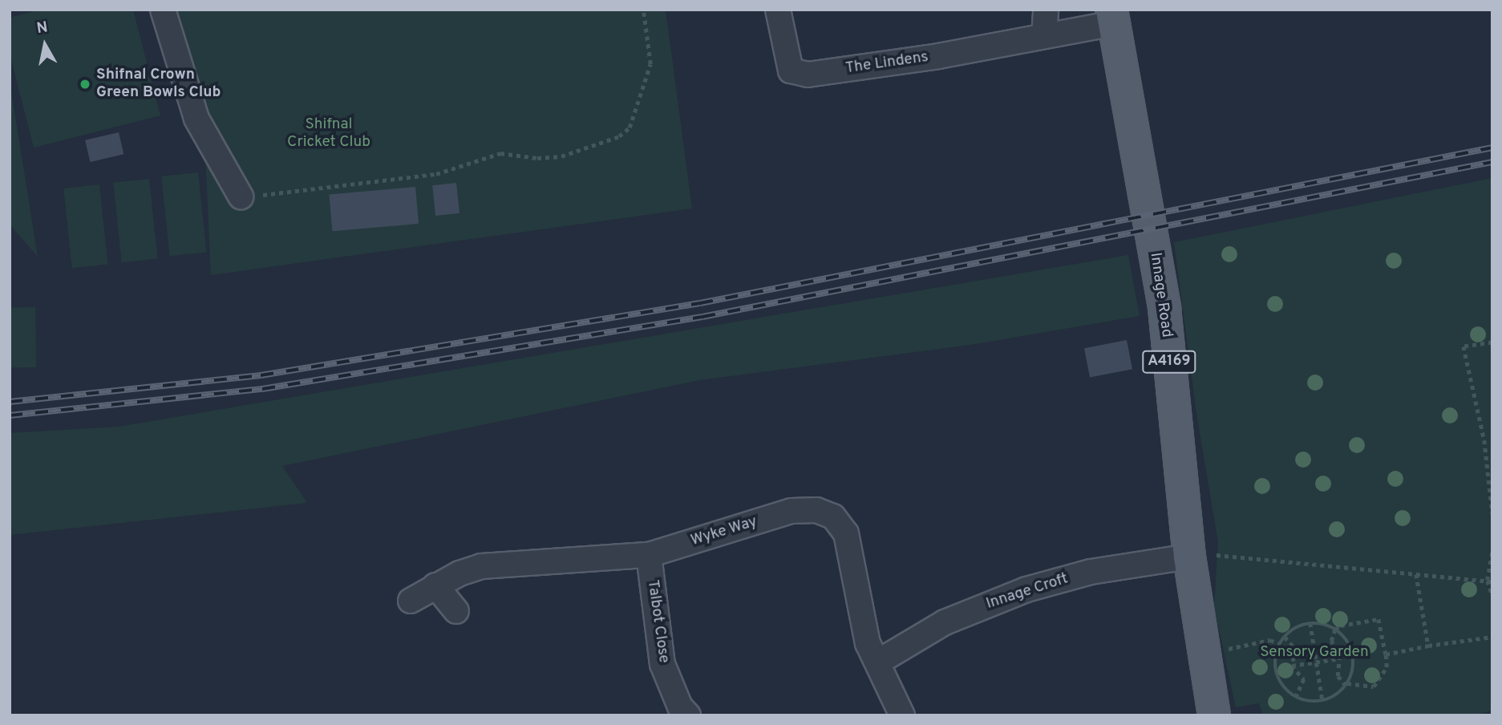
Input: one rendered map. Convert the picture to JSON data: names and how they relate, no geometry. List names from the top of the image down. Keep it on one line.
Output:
{"streets":{"main road":["Innage Road","A4169"],"street":["The Lindens","Wyke Way","Innage Croft","Talbot Close"]},"crossings":[["The Lindens","Innage Road"],["Innage Road","Innage Croft"],["Wyke Way","Innage Croft"],["Wyke Way","Talbot Close"]],"parks":["Shifnal Cricket Club","Sensory Garden"],"places":["Shifnal Crown Green Bowls Club"],"north":"top"}
